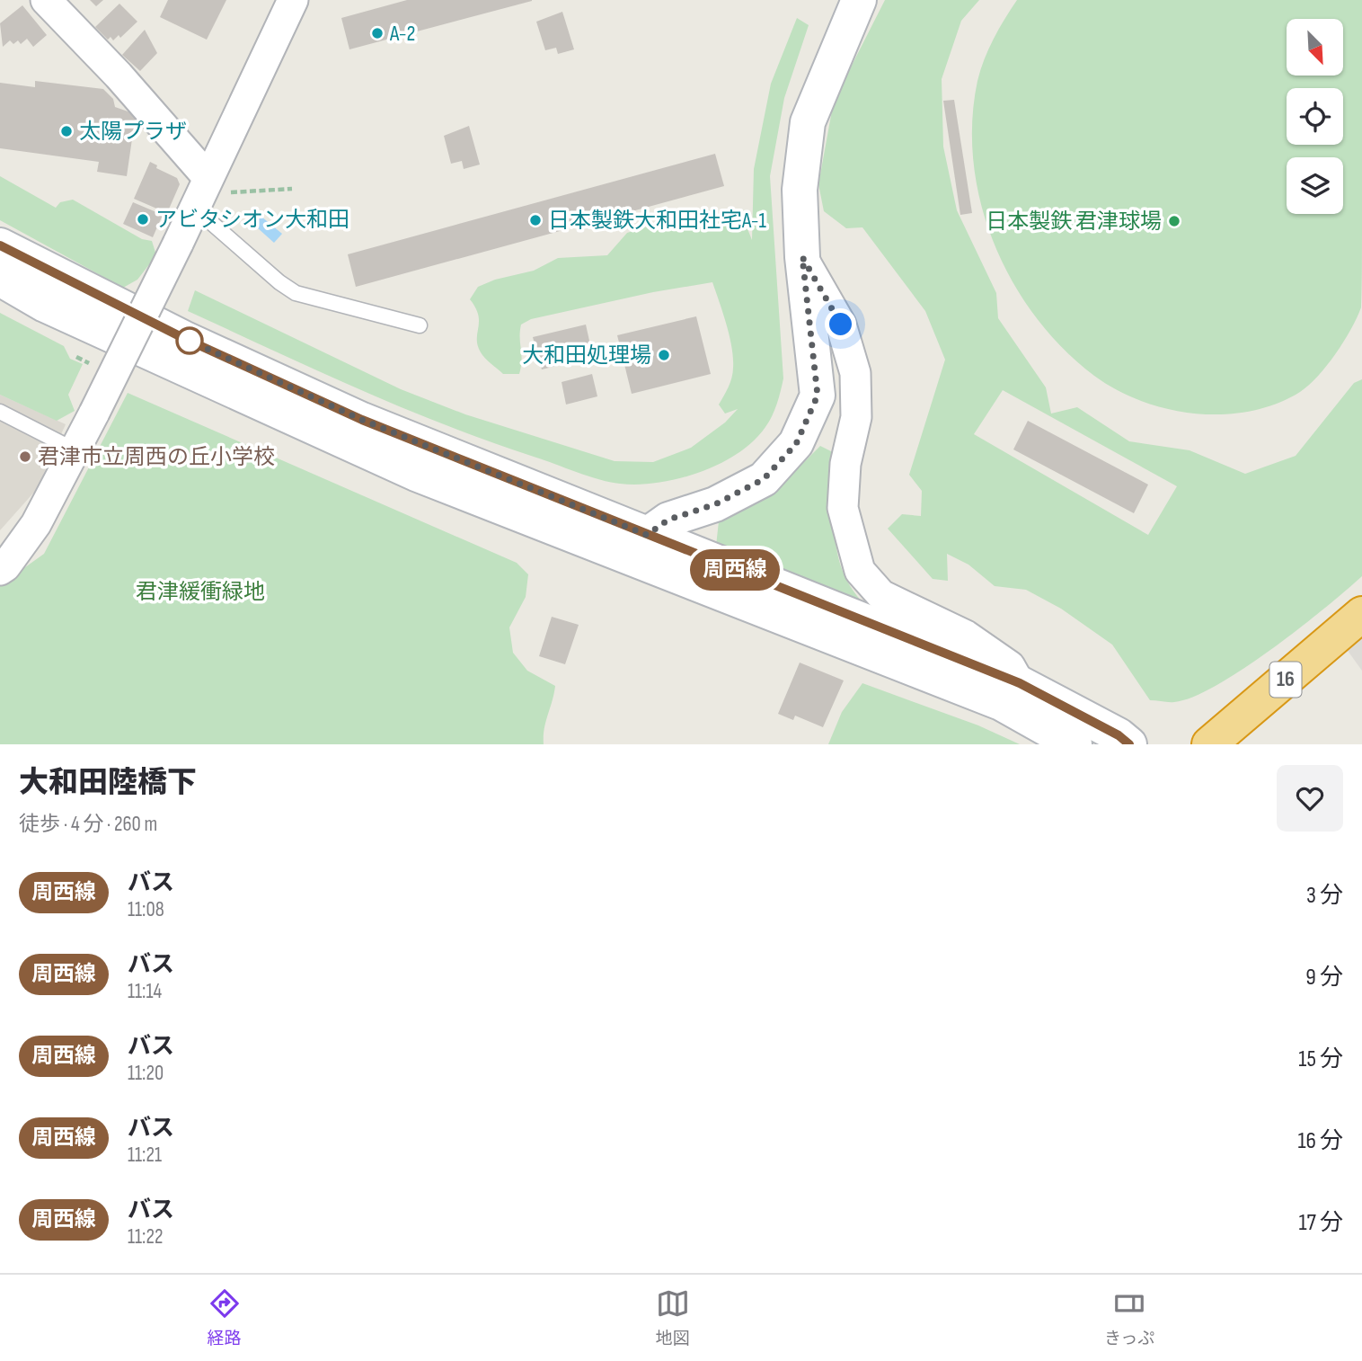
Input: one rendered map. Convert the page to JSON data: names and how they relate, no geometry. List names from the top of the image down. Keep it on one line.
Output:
{"streets":{"highway":["16"]},"parks":["君津緩衝緑地"],"places":["A-2","太陽プラザ","アビタシオン大和田","日本製鉄大和田社宅A-1","日本製鉄 君津球場","大和田処理場","君津市立周西の丘小学校"],"lines":["bus line 周西線"],"north":"bottom right","page":{"on_map":"周西線","heading":["大和田陸橋下","徒歩 · 4 分 · 260 m"],"list":[{"mark":"周西線","name":"バス","note":"11:08","value":"3 分"},{"mark":"周西線","name":"バス","note":"11:14","value":"9 分"},{"mark":"周西線","name":"バス","note":"11:20","value":"15 分"},{"mark":"周西線","name":"バス","note":"11:21","value":"16 分"},{"mark":"周西線","name":"バス","note":"11:22","value":"17 分"}],"tabs":["経路","地図","きっぷ"]}}
